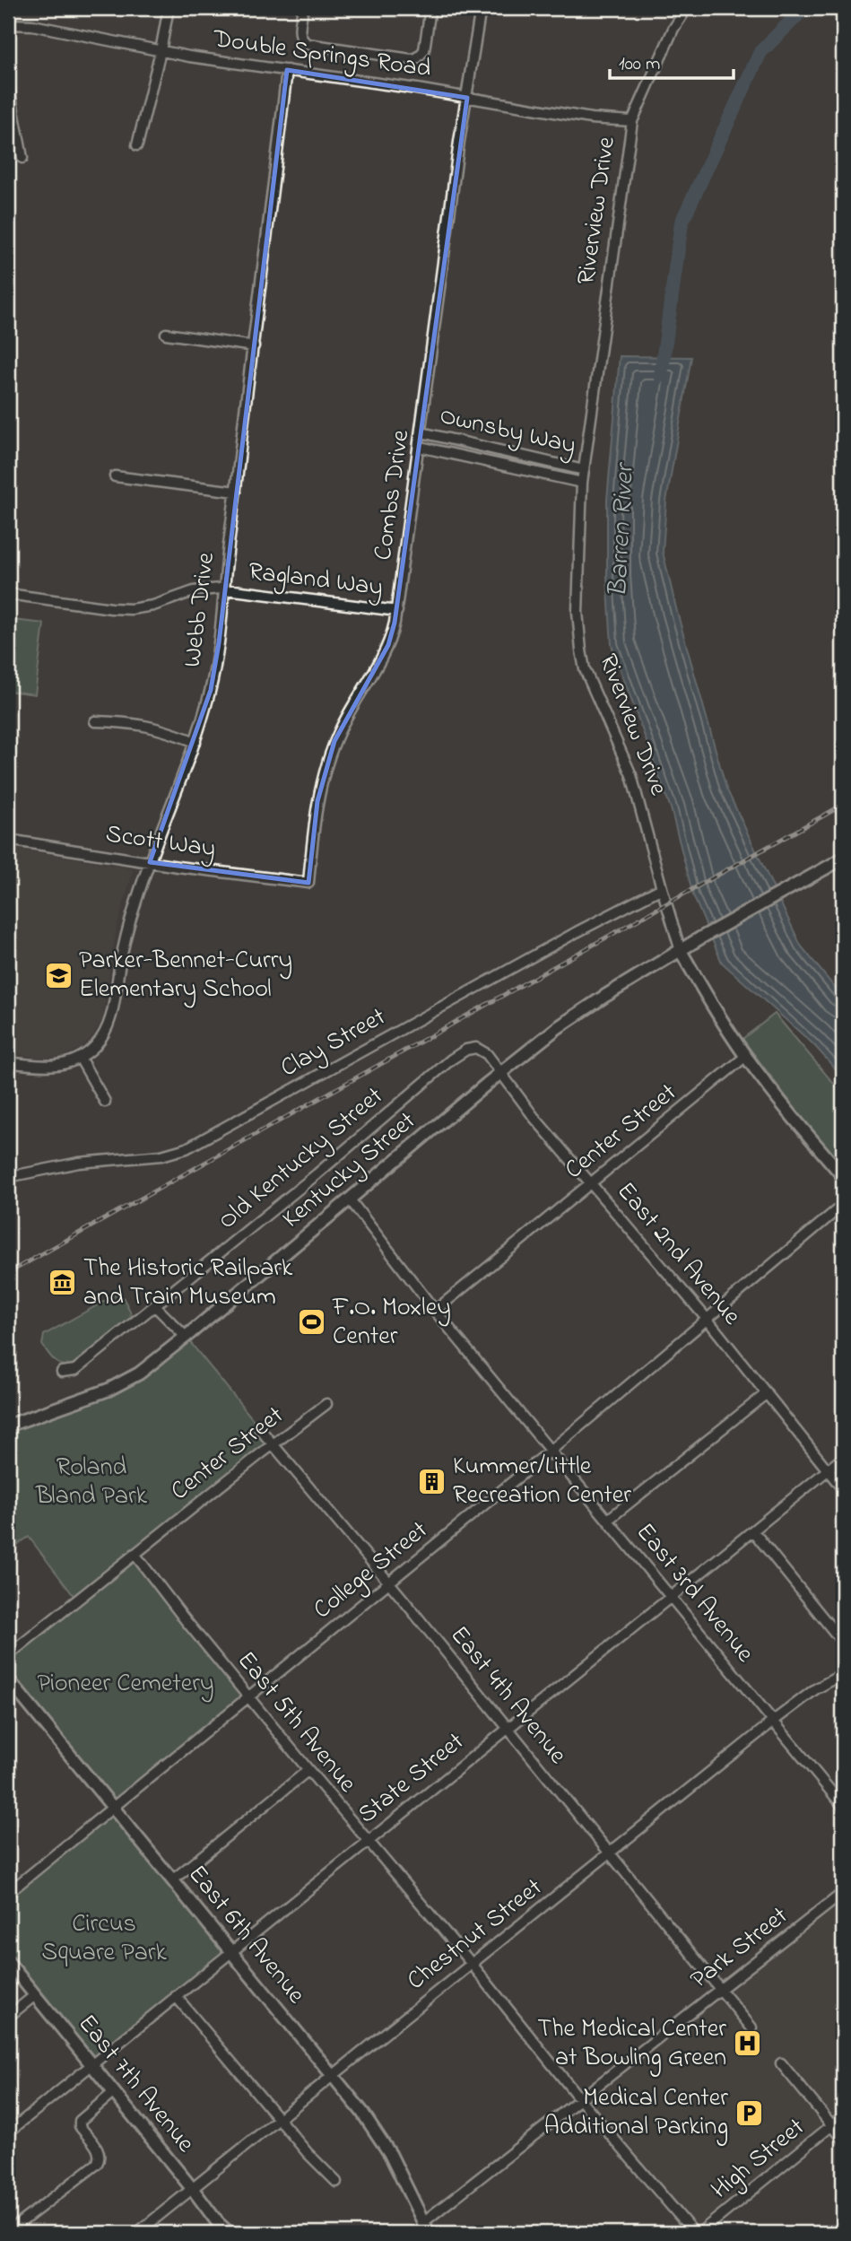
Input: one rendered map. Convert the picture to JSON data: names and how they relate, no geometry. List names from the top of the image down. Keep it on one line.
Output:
{"streets":{"main road":["Riverview Drive","Kentucky Street","East 6th Avenue","East 7th Avenue"],"street":["Double Springs Road","Ownsby Way","Combs Drive","Ragland Way","Webb Drive","Scott Way","Clay Street","Center Street","Old Kentucky Street","East 2nd Avenue","College Street","East 3rd Avenue","East 4th Avenue","East 5th Avenue","State Street","Chestnut Street","Park Street","High Street"]},"crossings":[["Double Springs Road","Riverview Drive"],["Double Springs Road","Combs Drive"],["Double Springs Road","Webb Drive"],["Riverview Drive","Ownsby Way"],["Riverview Drive","Clay Street"],["Riverview Drive","Center Street"],["Riverview Drive","Kentucky Street"],["Ownsby Way","Combs Drive"],["Combs Drive","Ragland Way"],["Combs Drive","Scott Way"],["Ragland Way","Webb Drive"],["Webb Drive","Scott Way"],["Center Street","East 2nd Avenue"],["Center Street","East 3rd Avenue"],["Center Street","East 4th Avenue"],["Center Street","East 5th Avenue"],["Old Kentucky Street","East 2nd Avenue"],["Kentucky Street","East 2nd Avenue"],["Kentucky Street","East 3rd Avenue"],["East 2nd Avenue","College Street"],["East 2nd Avenue","State Street"],["College Street","East 3rd Avenue"],["College Street","East 4th Avenue"],["College Street","East 5th Avenue"],["College Street","East 6th Avenue"],["East 3rd Avenue","State Street"],["East 3rd Avenue","Chestnut Street"],["East 4th Avenue","State Street"],["East 4th Avenue","Chestnut Street"],["East 4th Avenue","Park Street"],["East 5th Avenue","State Street"],["East 5th Avenue","Chestnut Street"],["East 5th Avenue","Park Street"],["State Street","East 6th Avenue"],["State Street","East 7th Avenue"],["East 6th Avenue","Chestnut Street"],["East 6th Avenue","Park Street"],["Chestnut Street","East 7th Avenue"]],"water":["Barren River"],"parks":["Roland Bland Park","Pioneer Cemetery","Circus Square Park"],"places":{"school or university":["Parker-Bennet-Curry Elementary School"],"museum":["The Historic Railpark and Train Museum"],"sports":["F.O. Moxley Center"],"building":["Kummer/Little Recreation Center"],"hospital":["The Medical Center at Bowling Green"],"parking":["Medical Center Additional Parking"]},"scale_bar":"100 m"}
